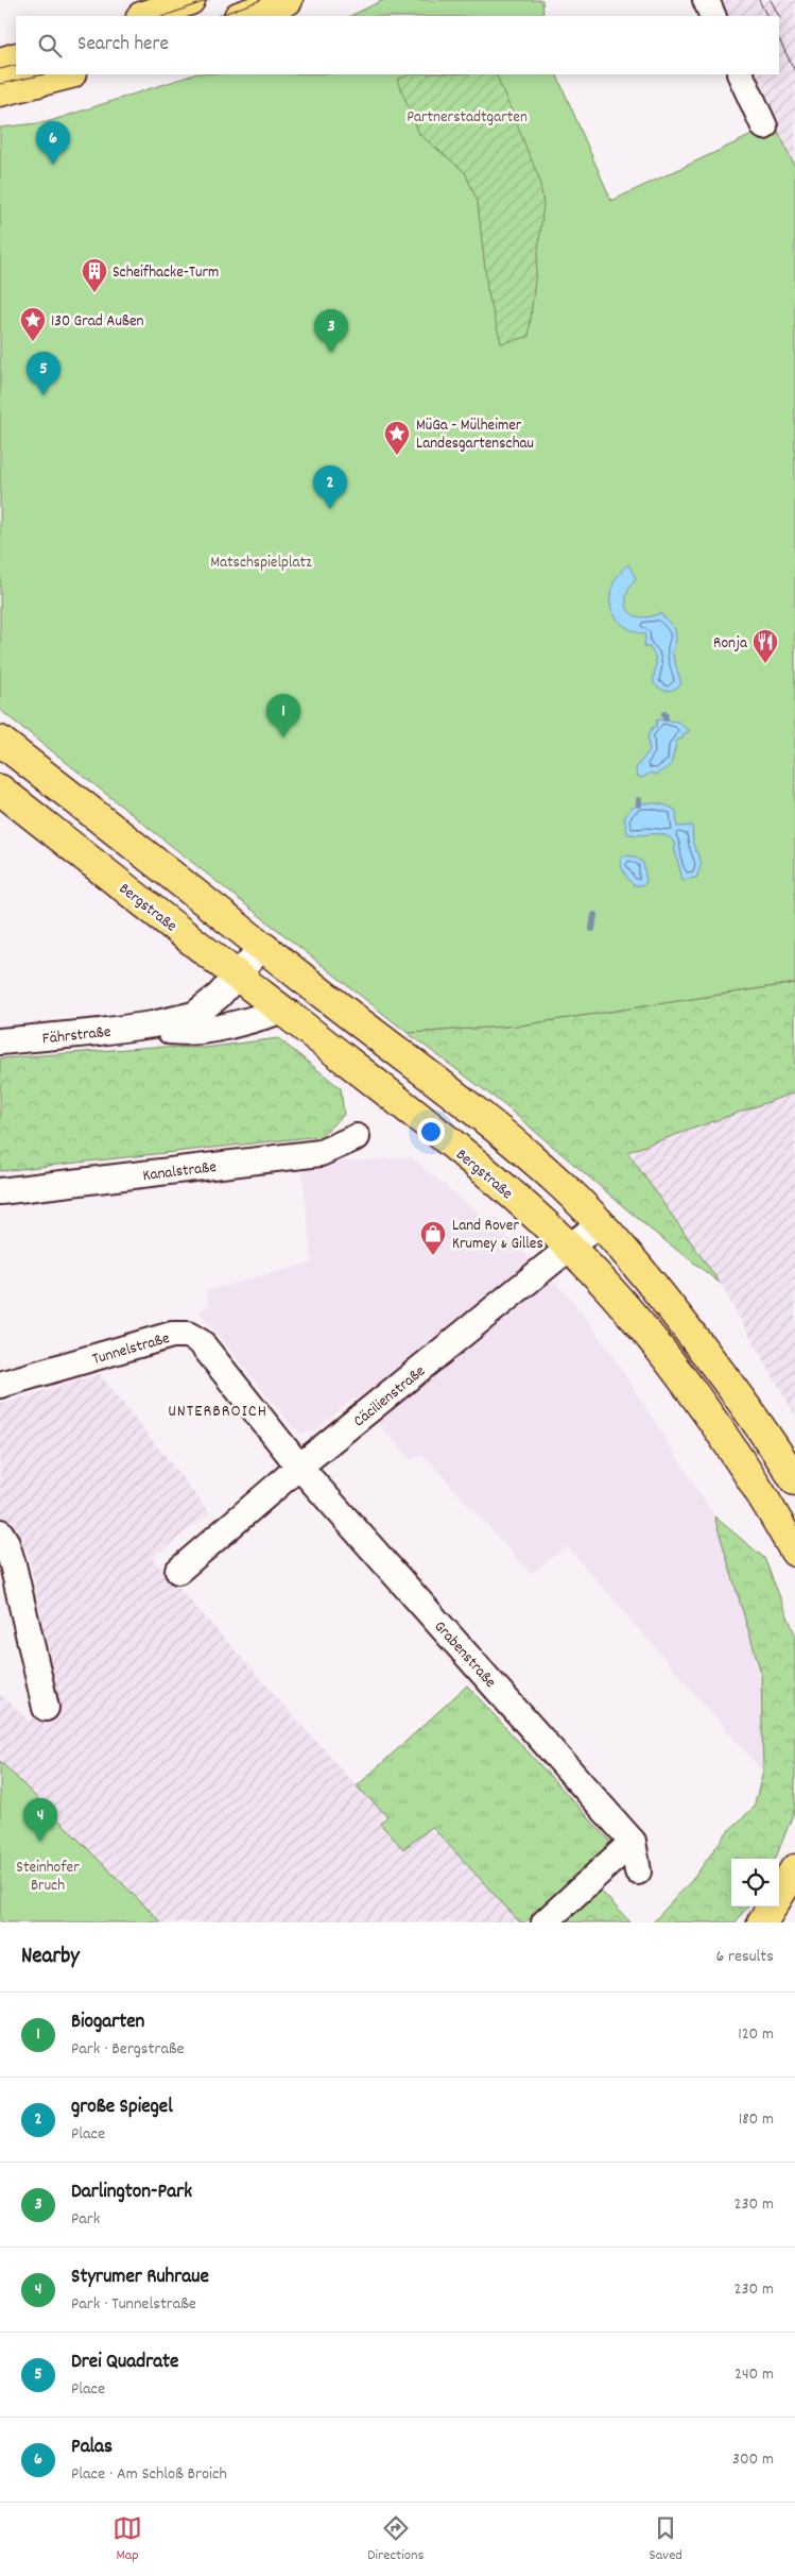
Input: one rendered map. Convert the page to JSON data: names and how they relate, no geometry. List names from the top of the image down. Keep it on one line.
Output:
{"streets":{"main road":["Bergstraße"],"street":["Fährstraße","Kanalstraße","Tunnelstraße","Cäcilienstraße","Grabenstraße"]},"crossings":[["Bergstraße","Fährstraße"],["Bergstraße","Cäcilienstraße"],["Tunnelstraße","Cäcilienstraße"],["Tunnelstraße","Grabenstraße"],["Cäcilienstraße","Grabenstraße"]],"districts":["UNTERBROICH"],"parks":["Partnerstadtgarten","Matschspielplatz","Steinhofer Bruch"],"places":{"building":["Scheifhacke-Turm"],"place":["130 Grad Außen","MüGa - Mülheimer Landesgartenschau"],"restaurant":["Ronja"],"shop":["Land Rover Krumey & Gilles"]},"page":{"search":"Search here","pins":["6","3","5","2","1","4"],"heading":["Nearby","6 results"],"list":[{"mark":"1","name":"Biogarten","note":"Park · Bergstraße","value":"120 m"},{"mark":"2","name":"große Spiegel","note":"Place","value":"180 m"},{"mark":"3","name":"Darlington-Park","note":"Park","value":"230 m"},{"mark":"4","name":"Styrumer Ruhraue","note":"Park · Tunnelstraße","value":"230 m"},{"mark":"5","name":"Drei Quadrate","note":"Place","value":"240 m"},{"mark":"6","name":"Palas","note":"Place · Am Schloß Broich","value":"300 m"}],"nav":["Map","Directions","Saved"]}}
